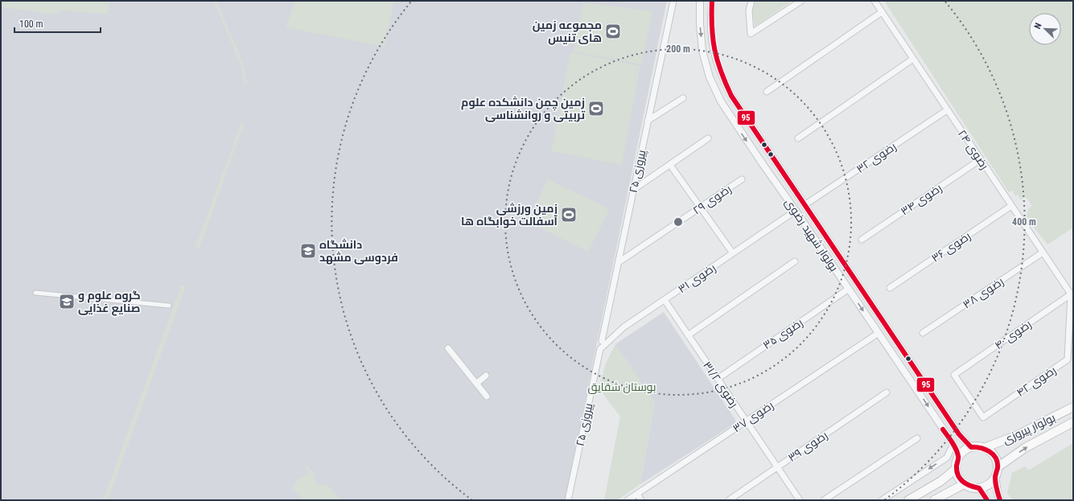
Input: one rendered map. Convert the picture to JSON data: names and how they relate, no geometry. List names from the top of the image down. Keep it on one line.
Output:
{"streets":{"main road":["بولوار پیروزی"],"street":["رضوی ۲۴","رضوی ۳۲","پیروزی ۲۵","رضوی ۲۹","رضوی ۳۴","بولوار شهید رضوی","رضوی ۳۶","رضوی ۳۱","رضوی ۳۸","رضوی ۳۵","رضوی ۴۰","رضوی ۴۲","رضوی ۳۱/۲","رضوی ۳۷","رضوی ۳۹"]},"crossings":[["رضوی ۲۴","رضوی ۳۲"],["رضوی ۲۴","رضوی ۳۴"],["رضوی ۲۴","رضوی ۳۶"],["رضوی ۲۴","رضوی ۳۸"],["رضوی ۲۴","رضوی ۴۰"],["رضوی ۲۴","رضوی ۴۲"],["رضوی ۳۲","بولوار شهید رضوی"],["پیروزی ۲۵","رضوی ۲۹"],["پیروزی ۲۵","رضوی ۳۱"],["بولوار شهید رضوی","رضوی ۳۱"],["بولوار شهید رضوی","رضوی ۳۵"],["بولوار شهید رضوی","رضوی ۳۷"],["بولوار شهید رضوی","بولوار پیروزی"],["رضوی ۳۱","رضوی ۳۱/۲"],["رضوی ۳۵","رضوی ۳۱/۲"],["رضوی ۴۰","رضوی ۴۲"],["رضوی ۳۱/۲","رضوی ۳۷"],["رضوی ۳۱/۲","رضوی ۳۹"]],"parks":["بوستان شقایق"],"places":{"sports":["مجموعه زمین های تنیس","زمین چمن دانشکده علوم تربیتی و روانشناسی","زمین ورزشی آسفالت خوابگاه ها"],"school or university":["دانشگاه فردوسی مشهد","گروه علوم و صنایع غذایی"]},"lines":["transit line 95"],"scale_bar":"100 m","north":"top left","rings":["200 m","400 m"]}
